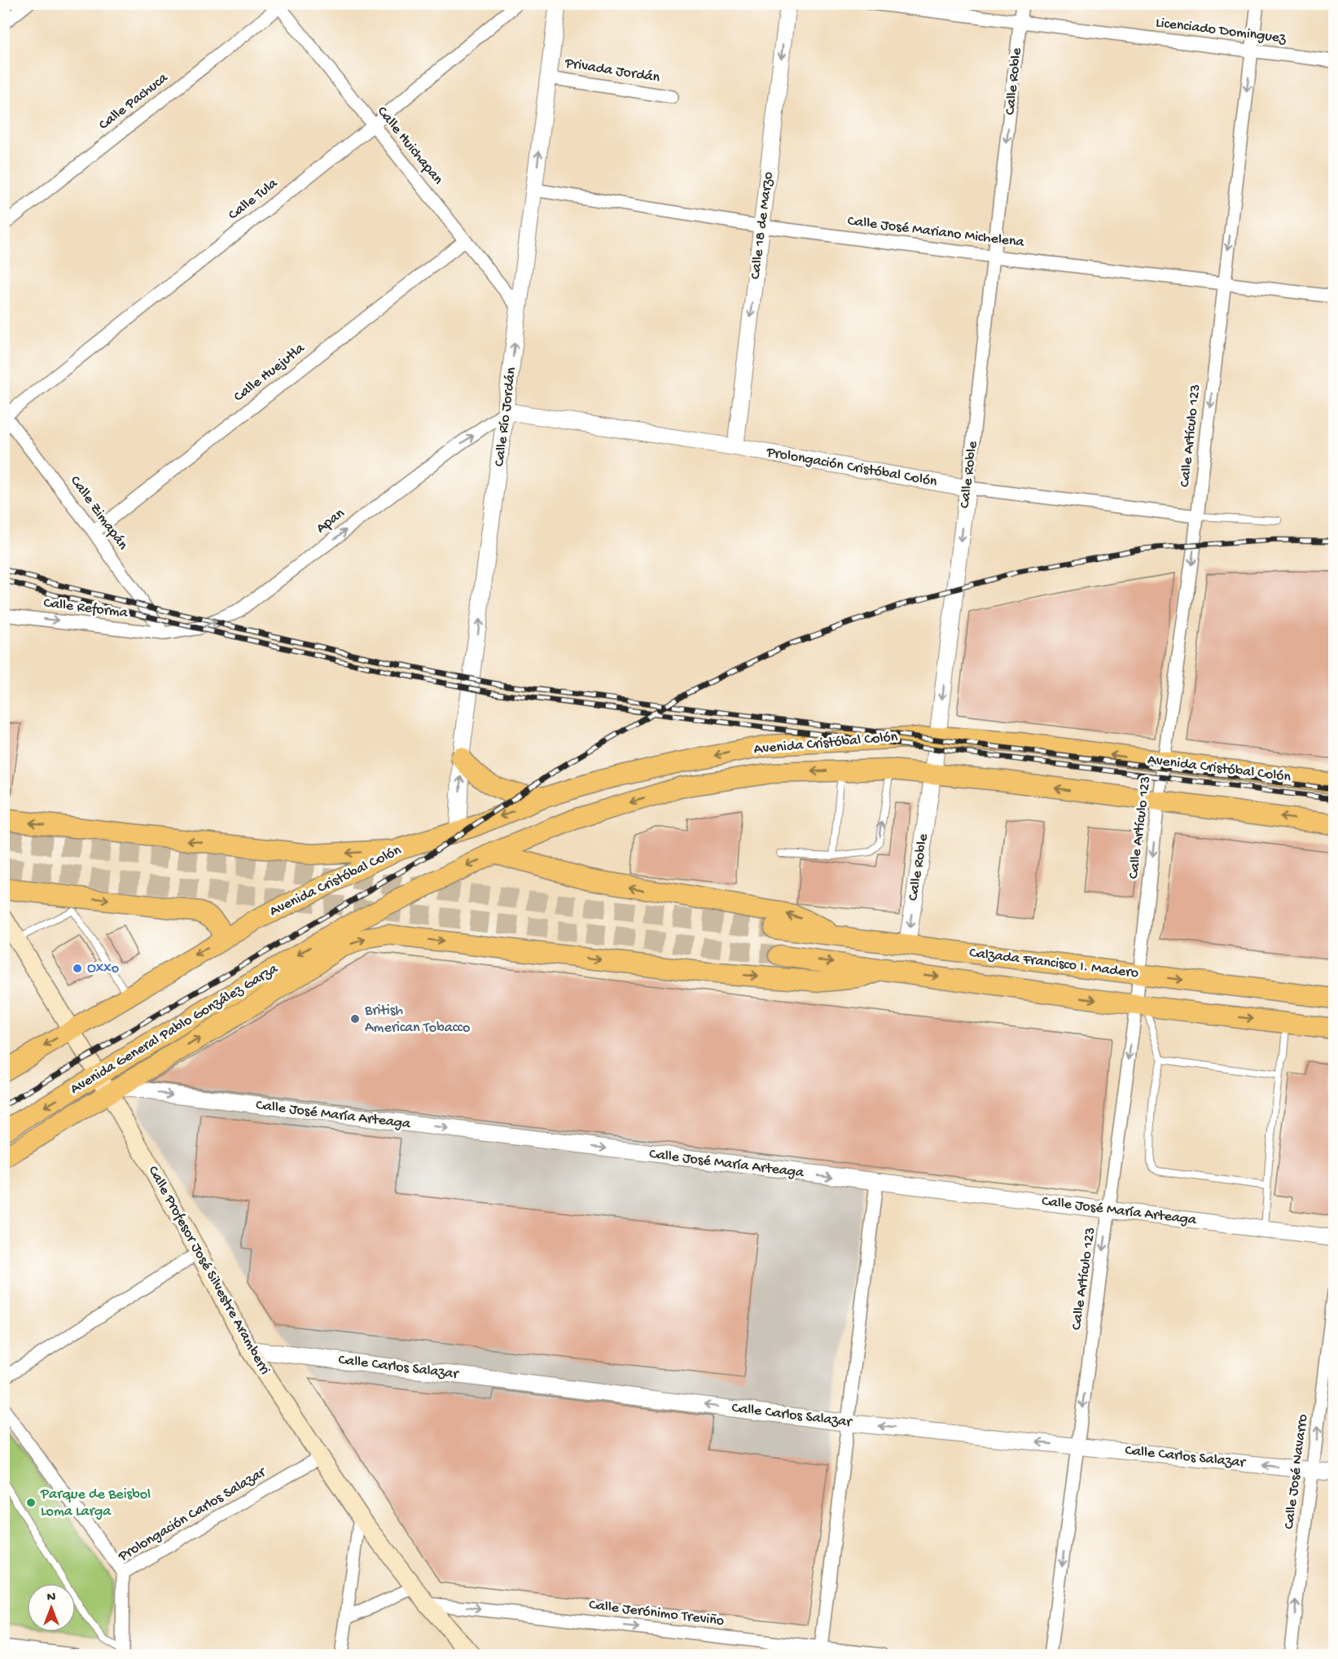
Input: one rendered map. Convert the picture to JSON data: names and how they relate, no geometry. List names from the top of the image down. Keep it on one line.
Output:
{"streets":{"main road":["Avenida Cristóbal Colón","Calzada Francisco I. Madero","Avenida General Pablo González Garza","Calle Profesor José Silvestre Aramberri"],"street":["Licenciado Dominguez","Privada Jordán","Calle Roble","Calle Pachuca","Calle Huichapan","Calle Tula","Calle 18 de Marzo","Calle José Mariano Michelena","Calle Huejutla","Calle Río Jordán","Calle Artículo 123","Prolongación Cristóbal Colón","Calle Zimapán","Apan","Calle Reforma","Calle José María Arteaga","Calle Carlos Salazar","Calle José Navarro","Prolongación Carlos Salazar","Calle Jerónimo Treviño"]},"crossings":[["Licenciado Dominguez","Calle Roble"],["Licenciado Dominguez","Calle Artículo 123"],["Privada Jordán","Calle Río Jordán"],["Calle Roble","Calle José Mariano Michelena"],["Calle Roble","Prolongación Cristóbal Colón"],["Calle Roble","Avenida Cristóbal Colón"],["Calle Roble","Calzada Francisco I. Madero"],["Calle Pachuca","Calle Huichapan"],["Calle Huichapan","Calle Tula"],["Calle Huichapan","Calle Huejutla"],["Calle Huichapan","Calle Río Jordán"],["Calle Tula","Calle Zimapán"],["Calle 18 de Marzo","Calle José Mariano Michelena"],["Calle 18 de Marzo","Prolongación Cristóbal Colón"],["Calle José Mariano Michelena","Calle Río Jordán"],["Calle José Mariano Michelena","Calle Artículo 123"],["Calle Huejutla","Calle Zimapán"],["Calle Río Jordán","Prolongación Cristóbal Colón"],["Calle Río Jordán","Apan"],["Calle Río Jordán","Avenida Cristóbal Colón"],["Calle Artículo 123","Prolongación Cristóbal Colón"],["Calle Artículo 123","Avenida Cristóbal Colón"],["Calle Artículo 123","Calzada Francisco I. Madero"],["Calle Artículo 123","Calle José María Arteaga"],["Calle Artículo 123","Calle Carlos Salazar"],["Prolongación Cristóbal Colón","Apan"],["Calle Zimapán","Apan"],["Calle Zimapán","Calle Reforma"],["Apan","Calle Reforma"],["Avenida Cristóbal Colón","Avenida General Pablo González Garza"],["Calzada Francisco I. Madero","Avenida General Pablo González Garza"],["Avenida General Pablo González Garza","Calle José María Arteaga"],["Avenida General Pablo González Garza","Calle Profesor José Silvestre Aramberri"],["Calle José María Arteaga","Calle Profesor José Silvestre Aramberri"],["Calle Profesor José Silvestre Aramberri","Calle Carlos Salazar"],["Calle Profesor José Silvestre Aramberri","Prolongación Carlos Salazar"],["Calle Profesor José Silvestre Aramberri","Calle Jerónimo Treviño"],["Calle Carlos Salazar","Calle José Navarro"]],"one_way":["Calle Roble","Calle 18 de Marzo","Calle Río Jordán","Calle Artículo 123","Apan","Calle Reforma","Calle José María Arteaga","Calle Carlos Salazar","Calle José Navarro","Calle Jerónimo Treviño"],"places":["Oxxo","British American Tobacco","Parque de Beisbol Loma Larga"],"north":"top"}
